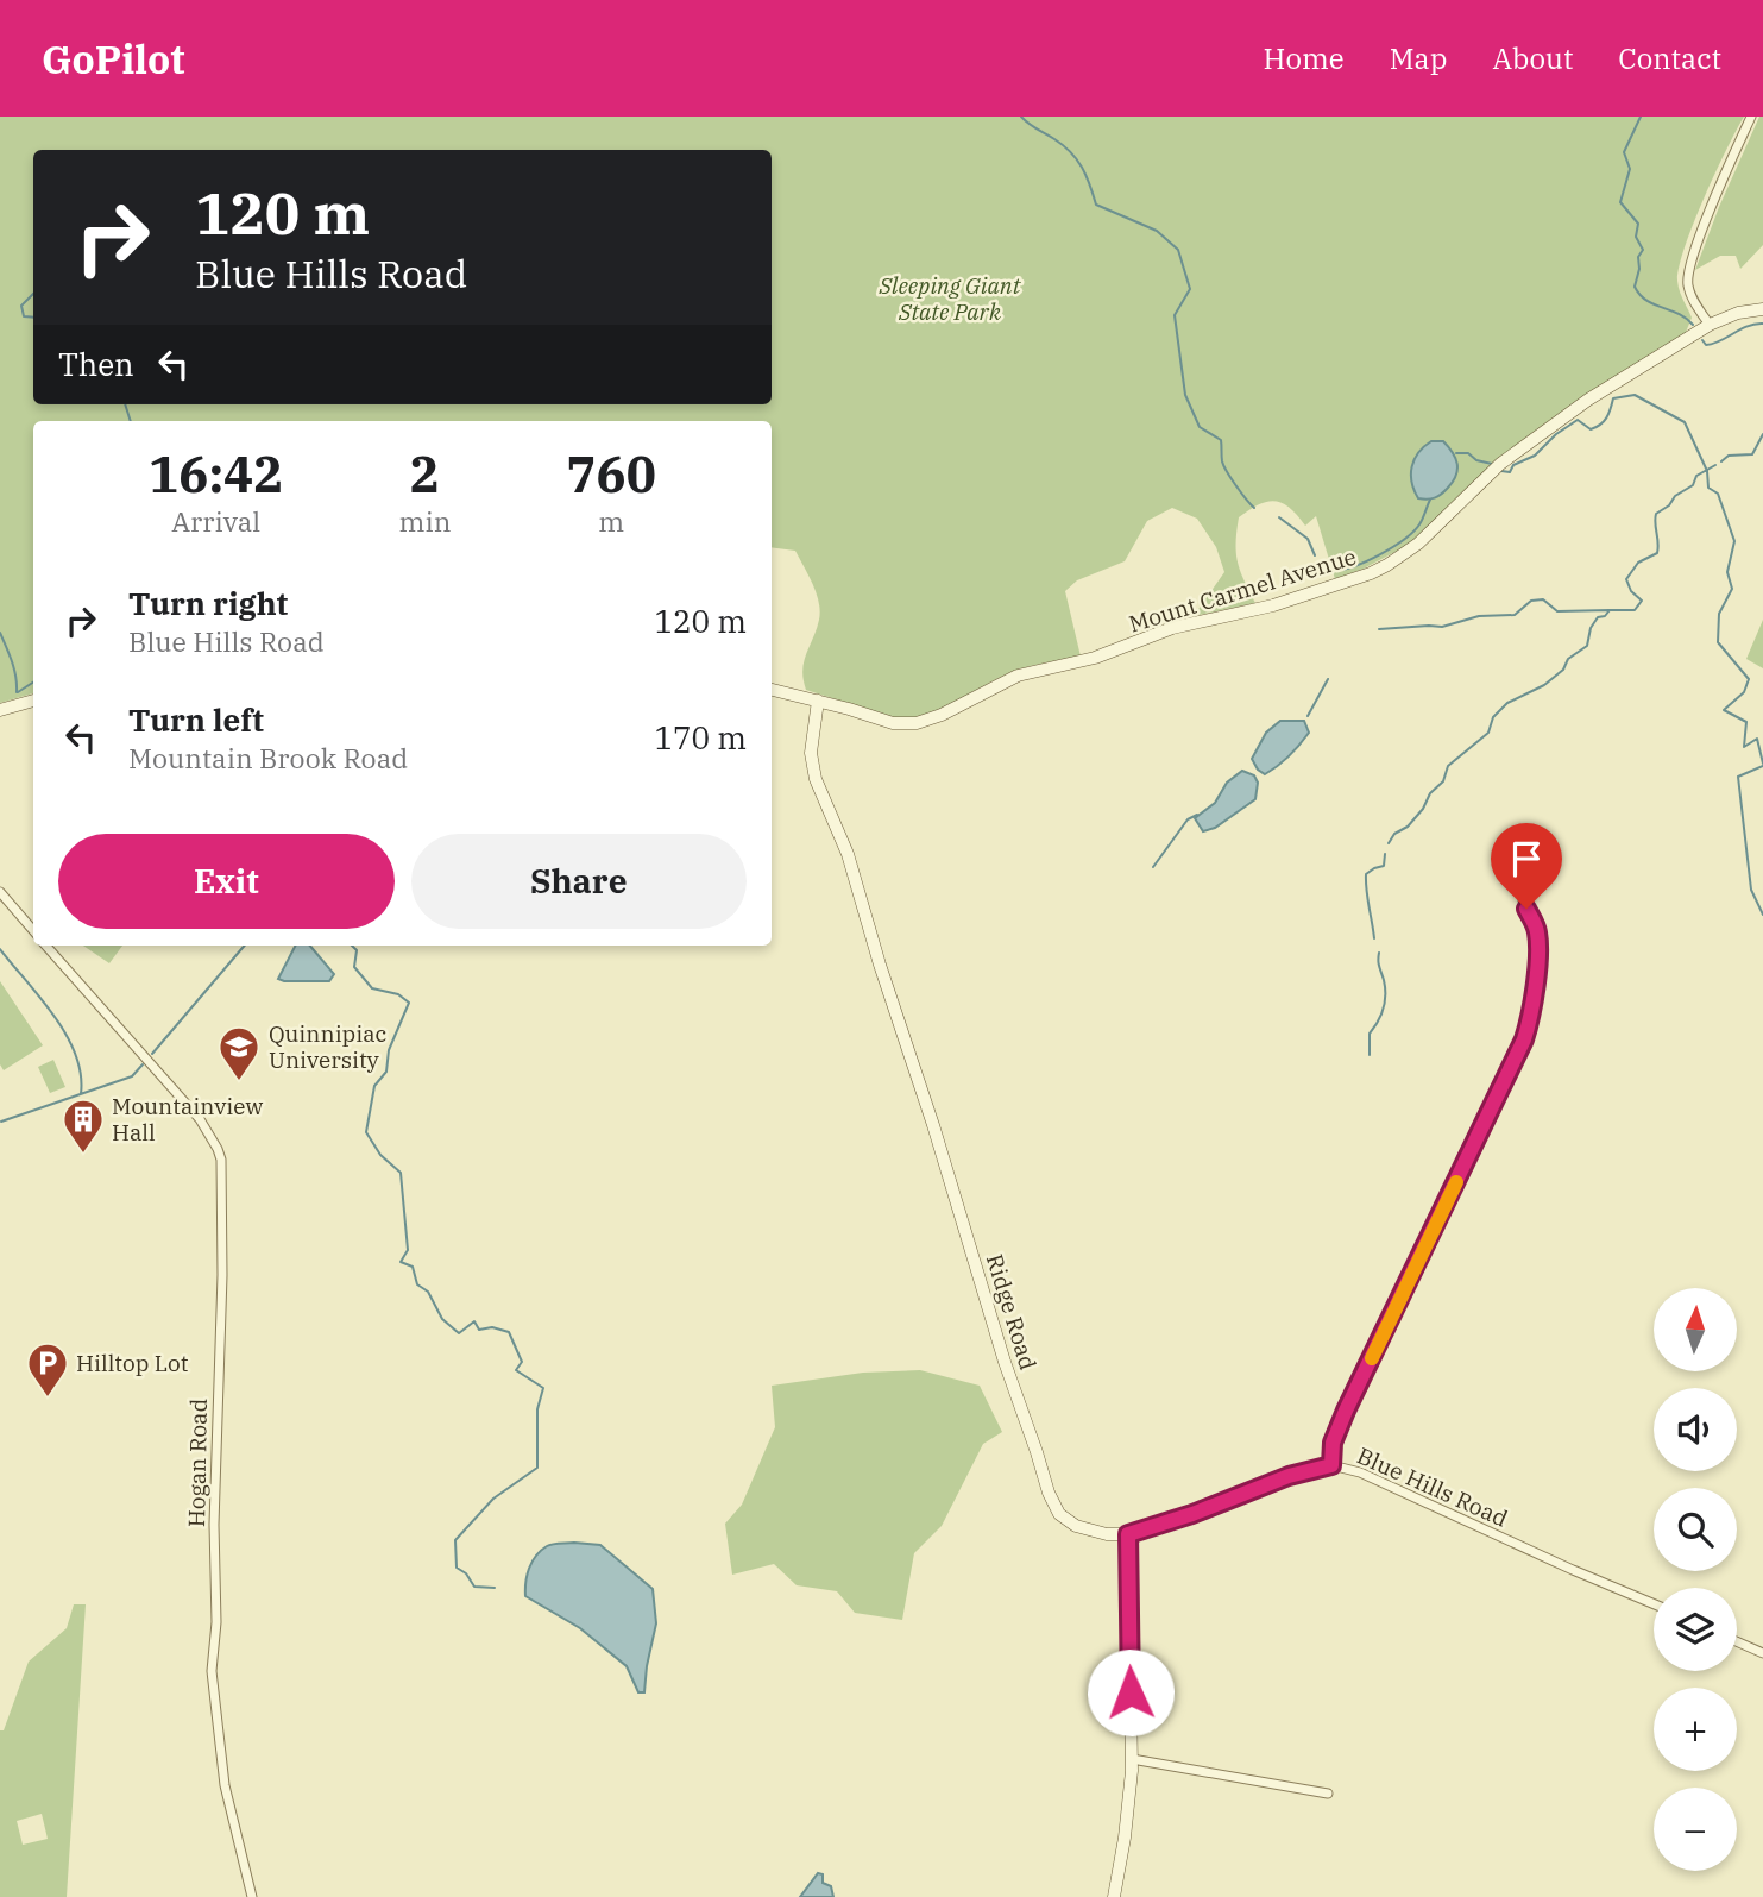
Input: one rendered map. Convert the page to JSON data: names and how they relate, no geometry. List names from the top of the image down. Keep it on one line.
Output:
{"streets":{"street":["Mount Carmel Avenue","Ridge Road","Hogan Road","Blue Hills Road"]},"crossings":[["Mount Carmel Avenue","Ridge Road"],["Ridge Road","Blue Hills Road"]],"parks":["Sleeping Giant State Park"],"places":{"school or university":["Quinnipiac University"],"building":["Mountainview Hall"],"parking":["Hilltop Lot"]},"north":"top","page":{"header":"GoPilot","nav":["Home","Map","About","Contact"],"turn":["120 m","Blue Hills Road"],"then":"Then","eta":["16:42","Arrival","2","min","760","m"],"list":[{"name":"Turn right","note":"Blue Hills Road","value":"120 m"},{"name":"Turn left","note":"Mountain Brook Road","value":"170 m"}],"buttons":["Exit","Share"],"map_buttons":["+","−"]}}
